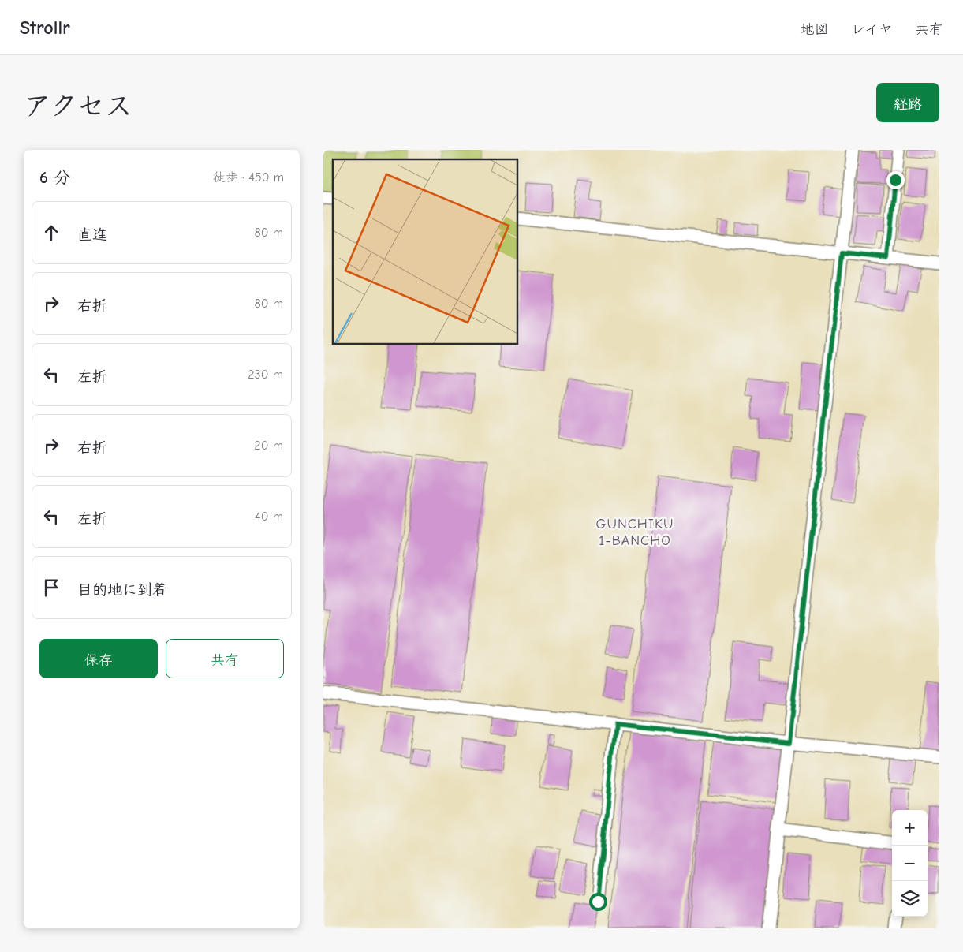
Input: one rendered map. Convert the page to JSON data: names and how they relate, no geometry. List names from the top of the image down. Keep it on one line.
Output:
{"districts":["GUNCHIKU 1-BANCHO"],"page":{"header":"Strollr","nav":["地図","レイヤ","共有"],"title":"アクセス","buttons":["経路",["保存","共有"]],"heading":["6 分","徒歩 · 450 m"],"list":[["直進","80 m"],["右折","80 m"],["左折","230 m"],["右折","20 m"],["左折","40 m"],"目的地に到着"],"map_buttons":["+","−"]}}
